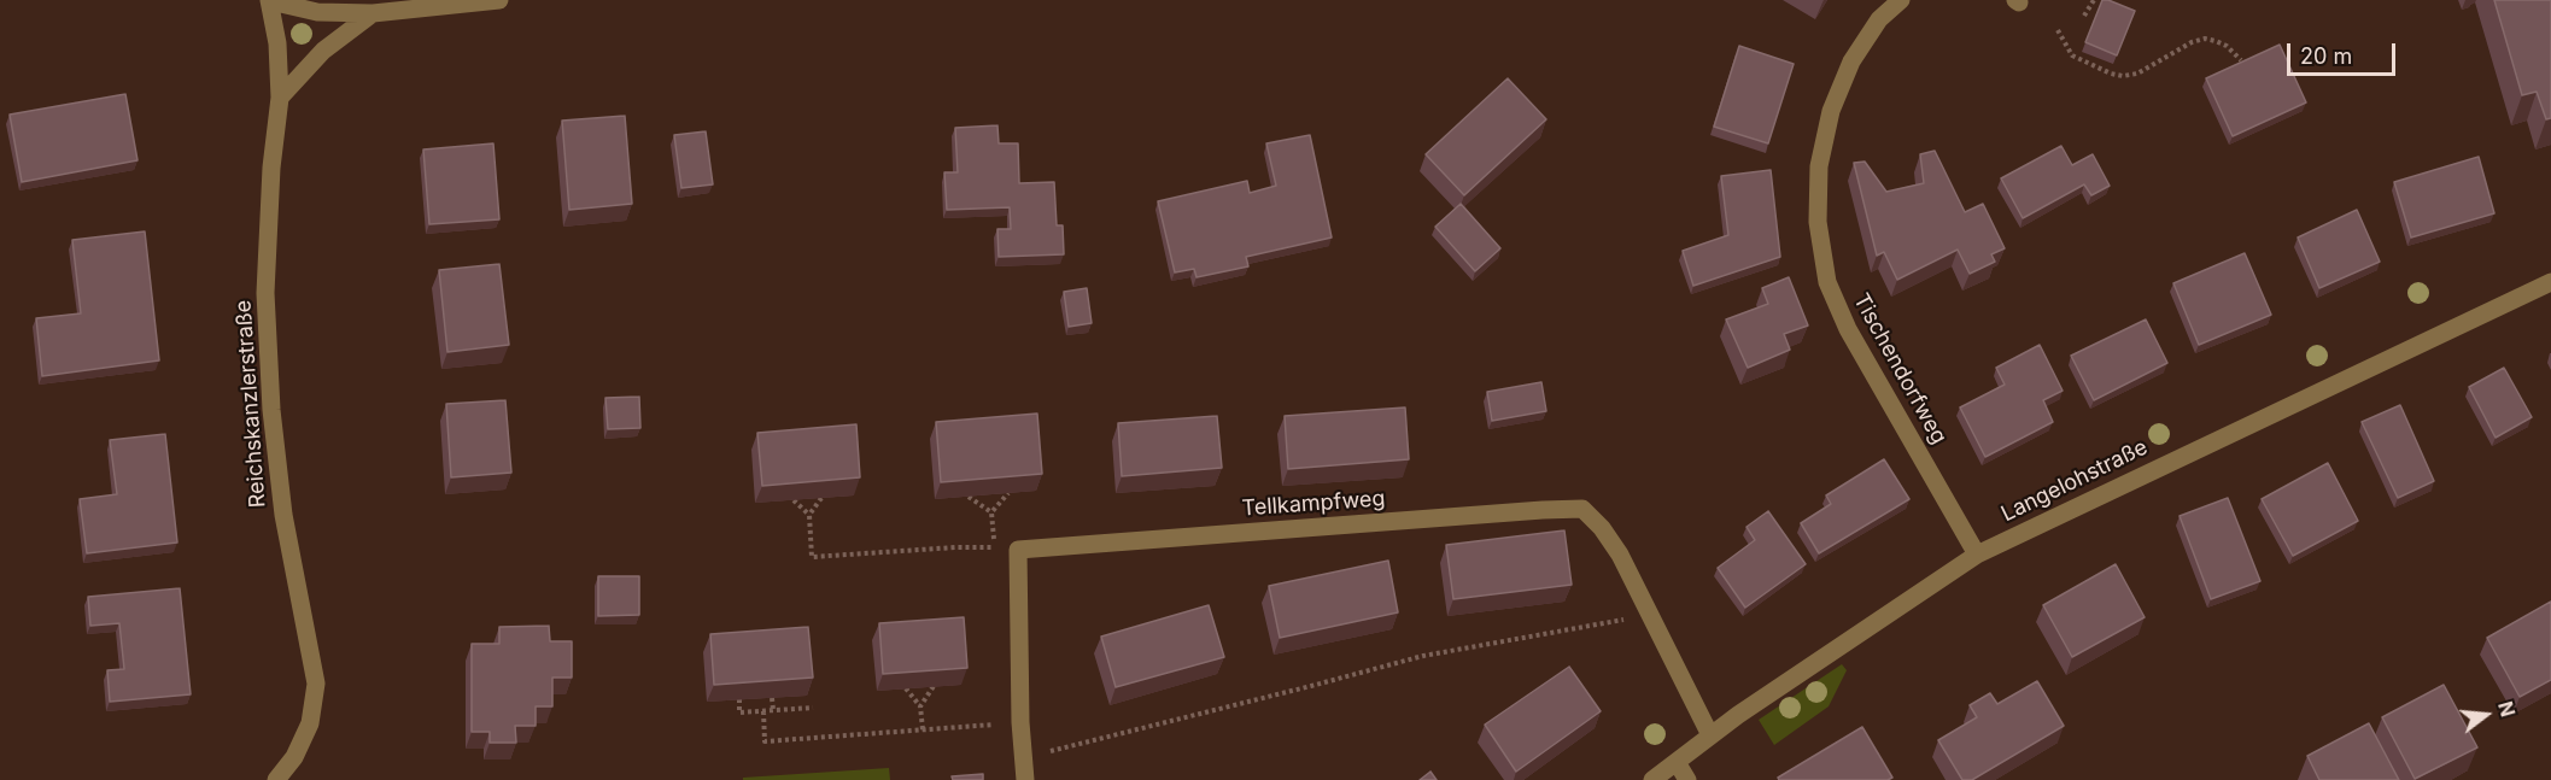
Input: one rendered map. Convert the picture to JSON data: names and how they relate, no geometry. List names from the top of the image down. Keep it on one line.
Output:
{"streets":{"street":["Tischendorfweg","Reichskanzlerstraße","Langelohstraße","Tellkampfweg"]},"crossings":[["Tischendorfweg","Langelohstraße"],["Langelohstraße","Tellkampfweg"]],"scale_bar":"20 m","north":"right"}
